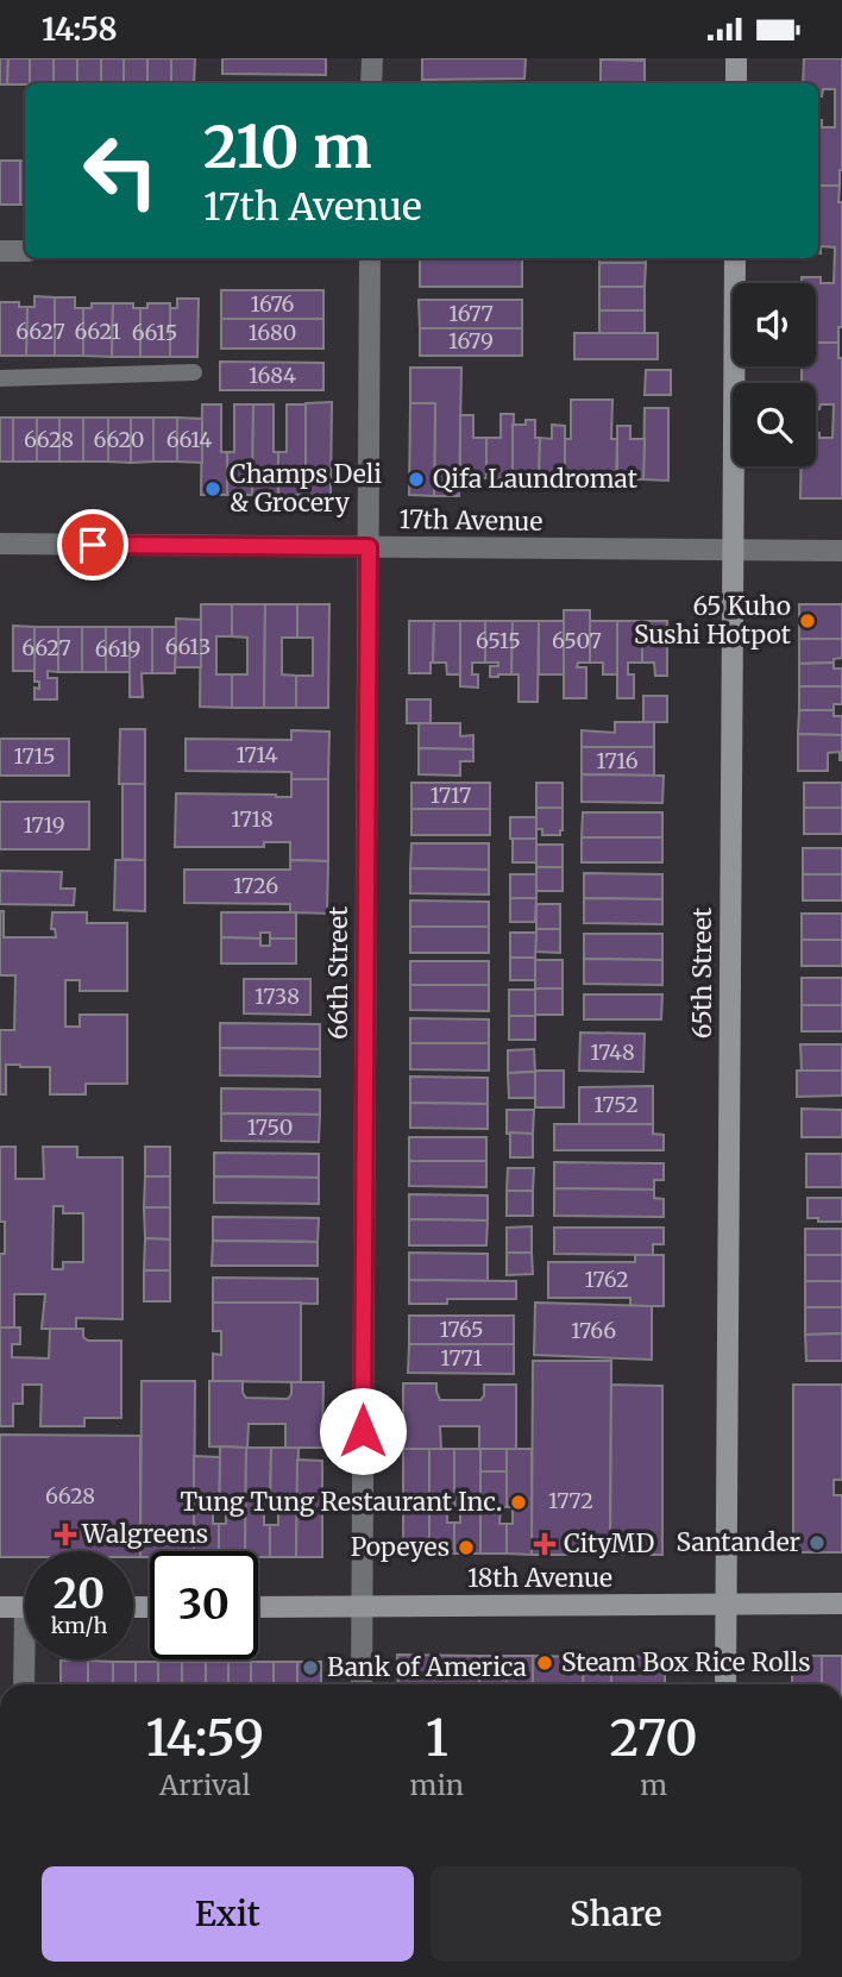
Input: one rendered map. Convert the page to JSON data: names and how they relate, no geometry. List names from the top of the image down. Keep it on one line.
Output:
{"streets":{"main road":["65th Street","18th Avenue"],"street":["17th Avenue","66th Street"]},"crossings":[["17th Avenue","66th Street"],["17th Avenue","65th Street"],["66th Street","18th Avenue"],["65th Street","18th Avenue"]],"places":{"other":["Qifa Laundromat","Champs Deli & Grocery","65 Kuho Sushi Hotpot","Tung Tung Restaurant Inc.","Santander","Popeyes","Steam Box Rice Rolls","Bank of America"],"health":["Walgreens","CityMD"]},"house_numbers":["1676","1677","6627","6621","6615","1680","1679","1684","6628","6620","6614","6515","6507","6613","6627","6619","1714","1715","1716","1717","1718","1719","1726","1738","1748","1752","1750","1762","1765","1766","1771","6628","1772"],"page":{"status":"14:58","turn":["210 m","17th Avenue"],"speed":"20 km/h","limit":"30","eta":["14:59","Arrival","1","min","270","m"],"buttons":["Exit","Share"]}}
